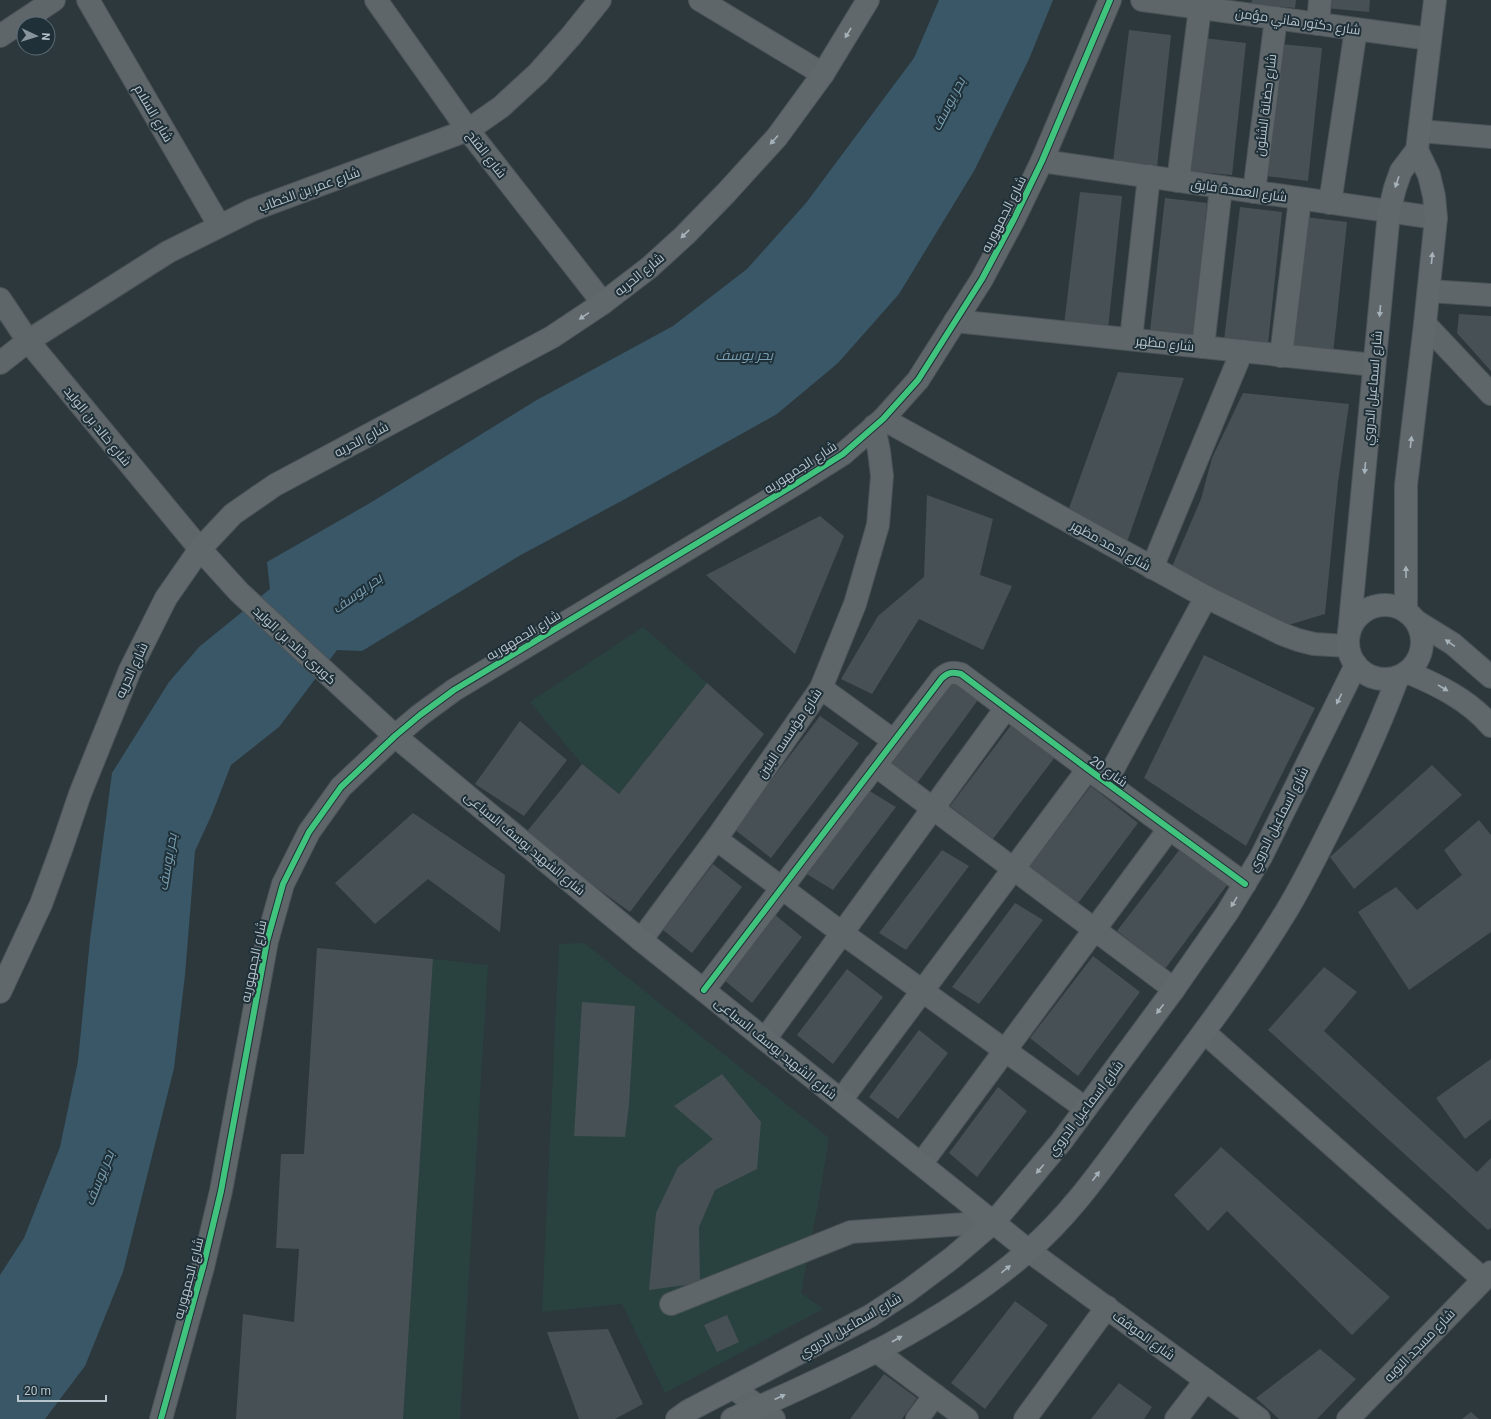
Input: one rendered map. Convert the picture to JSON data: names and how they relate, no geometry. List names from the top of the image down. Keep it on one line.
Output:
{"streets":{"main road":["شارع الحريه","شارع اسماعيل الدروي","كوبرى خالد بن الوليد","شارع الشهيد يوسف السباعى"],"street":["شارع دكتور هاني مؤمن","شارع حضانة الشئون","شارع السلام","شارع الفتح","شارع عمر بن الخطاب","شارع العمدة فايق","شارع الجمهوريه","شارع مظهر","شارع خالد بن الوليد","شارع احمد مظهر","شارع مؤسسه البنين","شارع 20","شارع الموقف","شارع مسجد التوبه"]},"crossings":[["شارع دكتور هاني مؤمن","شارع حضانة الشئون"],["شارع حضانة الشئون","شارع العمدة فايق"],["شارع السلام","شارع عمر بن الخطاب"],["شارع الفتح","شارع عمر بن الخطاب"],["شارع الفتح","شارع الحريه"],["شارع عمر بن الخطاب","شارع خالد بن الوليد"],["شارع العمدة فايق","شارع الجمهوريه"],["شارع العمدة فايق","شارع اسماعيل الدروي"],["شارع الجمهوريه","شارع مظهر"],["شارع الجمهوريه","شارع احمد مظهر"],["شارع الجمهوريه","كوبرى خالد بن الوليد"],["شارع الجمهوريه","شارع مؤسسه البنين"],["شارع الجمهوريه","شارع الشهيد يوسف السباعى"],["شارع الحريه","شارع خالد بن الوليد"],["شارع الحريه","كوبرى خالد بن الوليد"],["شارع مظهر","شارع اسماعيل الدروي"],["شارع اسماعيل الدروي","شارع احمد مظهر"],["شارع اسماعيل الدروي","شارع 20"],["شارع اسماعيل الدروي","شارع الشهيد يوسف السباعى"],["شارع خالد بن الوليد","كوبرى خالد بن الوليد"],["شارع احمد مظهر","شارع مؤسسه البنين"],["كوبرى خالد بن الوليد","شارع الشهيد يوسف السباعى"],["شارع مؤسسه البنين","شارع الشهيد يوسف السباعى"],["شارع الشهيد يوسف السباعى","شارع الموقف"]],"one_way":["شارع الحريه"],"water":["بحر يوسف"],"scale_bar":"20 m","north":"right"}
